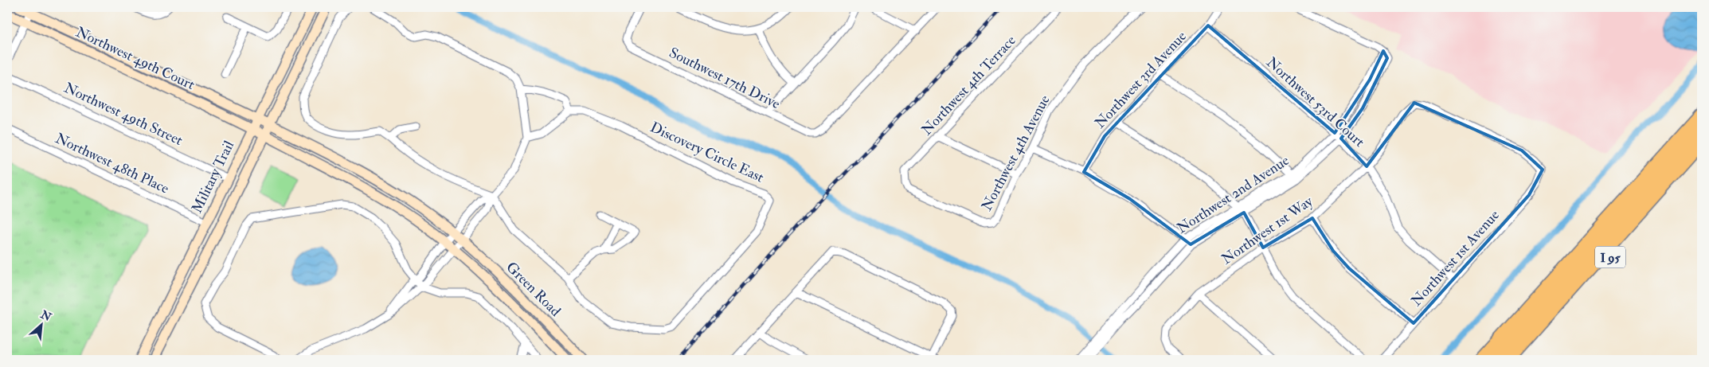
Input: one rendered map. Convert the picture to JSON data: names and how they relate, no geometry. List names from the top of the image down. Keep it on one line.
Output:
{"streets":{"highway":["I 95"],"main road":["Northwest 49th Court","Military Trail","Green Road"],"street":["Southwest 17th Drive","Northwest 3rd Avenue","Northwest 4th Terrace","Northwest 53rd Court","Northwest 49th Street","Discovery Circle East","Northwest 4th Avenue","Northwest 48th Place","Northwest 2nd Avenue","Northwest 1st Way","Northwest 1st Avenue"]},"crossings":[["Northwest 49th Court","Military Trail"],["Northwest 3rd Avenue","Northwest 53rd Court"],["Northwest 4th Terrace","Northwest 4th Avenue"],["Northwest 53rd Court","Northwest 2nd Avenue"],["Northwest 53rd Court","Northwest 1st Way"],["Northwest 53rd Court","Northwest 1st Avenue"],["Northwest 49th Street","Military Trail"],["Northwest 48th Place","Military Trail"],["Northwest 1st Way","Northwest 1st Avenue"]],"north":"top right"}
